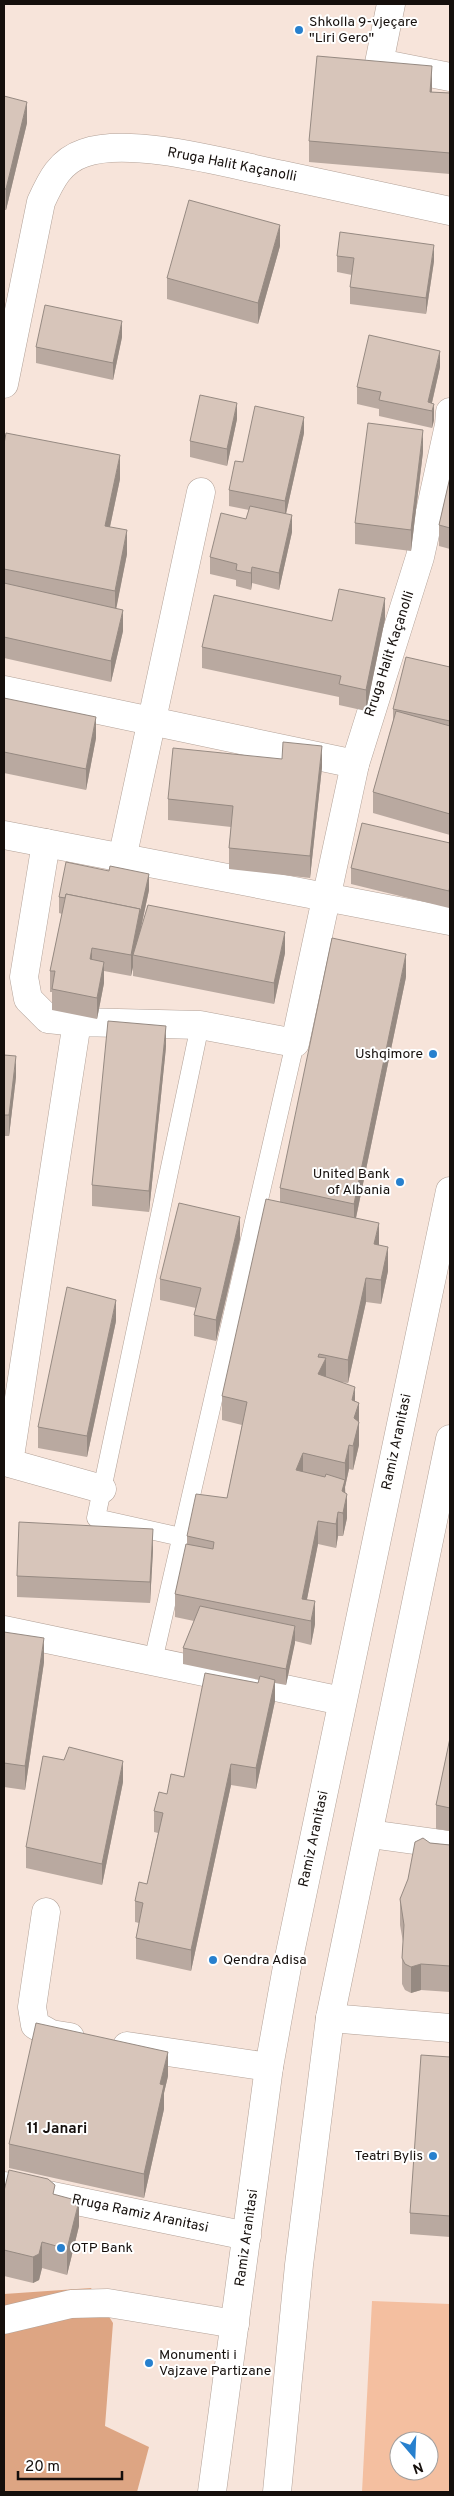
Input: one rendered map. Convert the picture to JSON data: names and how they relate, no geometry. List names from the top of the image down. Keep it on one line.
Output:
{"streets":{"street":["Rruga Halit Kaçanolli","Ramiz Aranitasi","Rruga Ramiz Aranitasi"]},"crossings":[["Ramiz Aranitasi","Rruga Ramiz Aranitasi"]],"districts":["11 Janari"],"places":["Shkolla 9-vjeçare \"Liri Gero\"","Ushqimore","United Bank of Albania","Qendra Adisa","Teatri Bylis","OTP Bank","Monumenti i Vajzave Partizane"],"scale_bar":"20 m","north":"bottom"}
